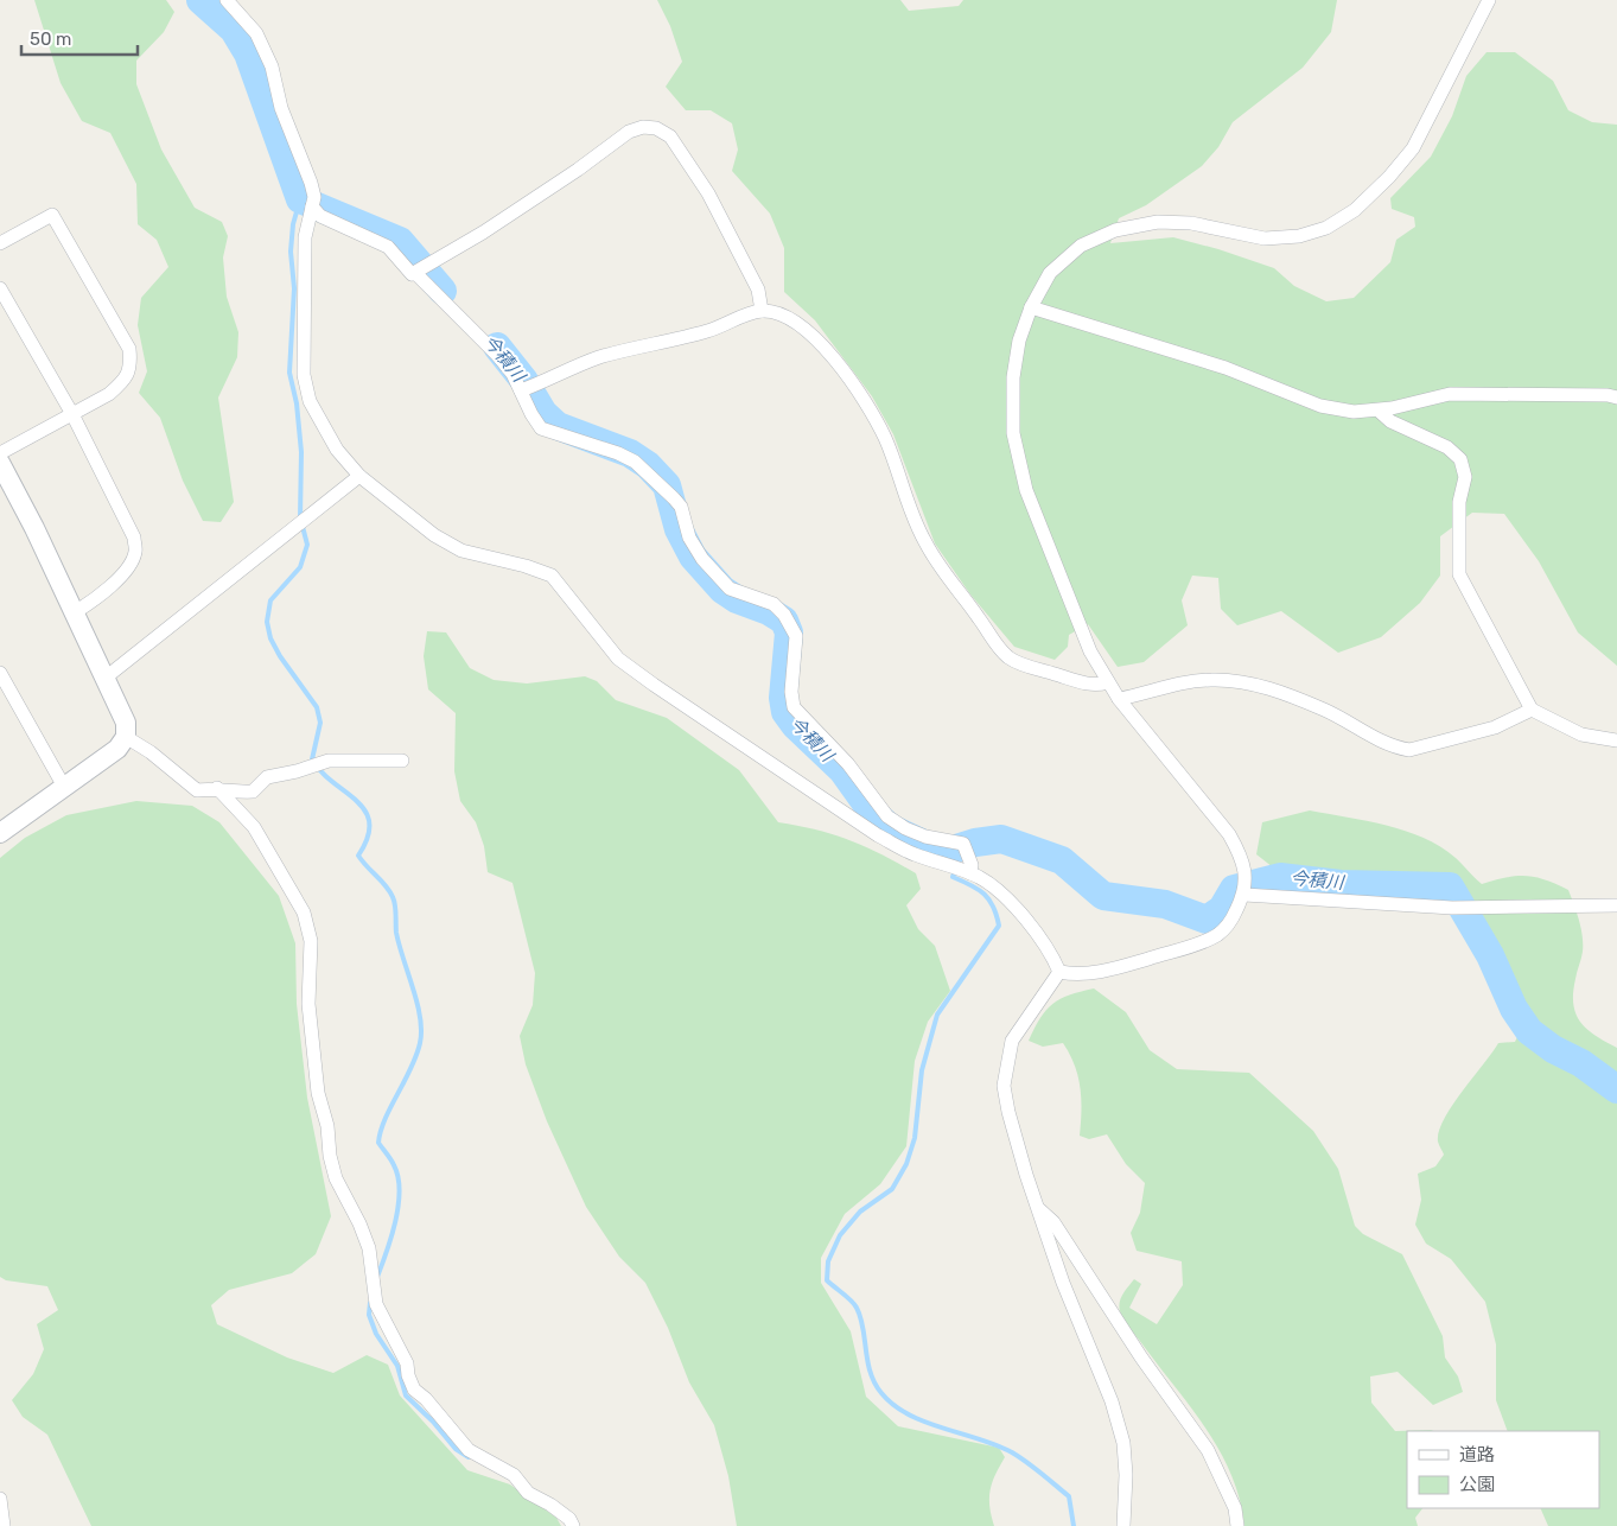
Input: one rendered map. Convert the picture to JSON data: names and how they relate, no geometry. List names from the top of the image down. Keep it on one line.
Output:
{"water":["今積川"],"legend":["道路","公園"],"scale_bar":"50 m"}
